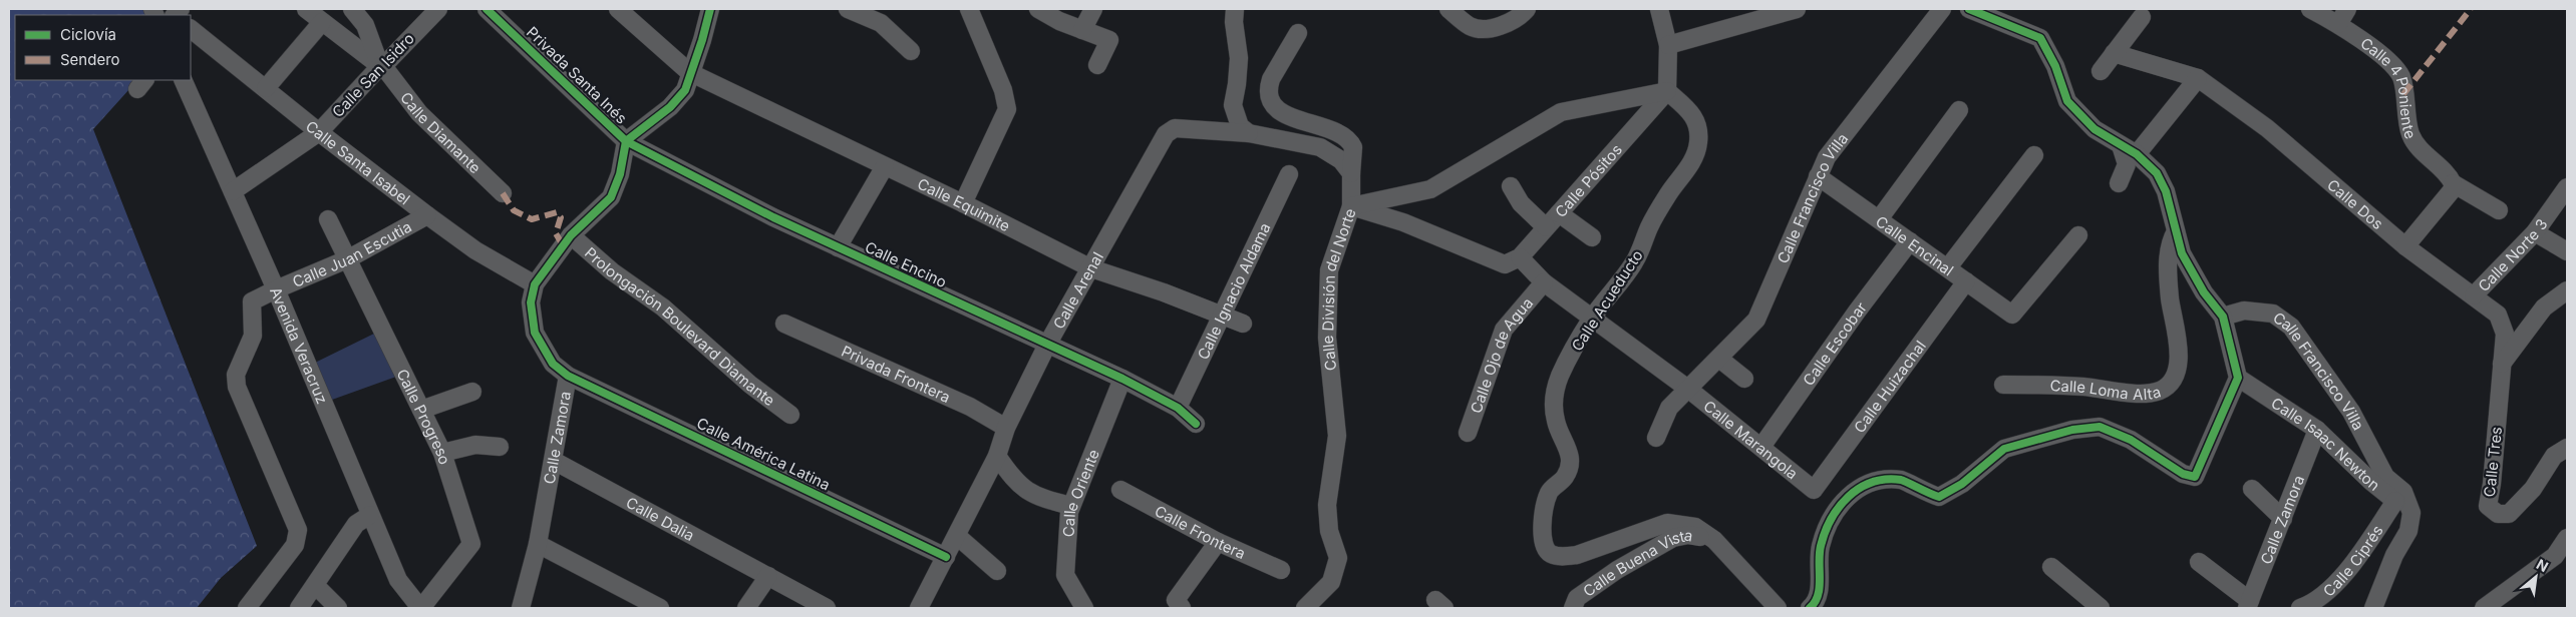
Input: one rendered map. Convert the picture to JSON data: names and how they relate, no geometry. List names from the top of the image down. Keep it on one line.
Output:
{"streets":{"street":["Calle San Isidro","Privada Santa Inés","Calle 4 Poniente","Calle Diamante","Calle Santa Isabel","Calle Pósitos","Calle Francisco Villa","Calle Dos","Calle Equimite","Calle Encinal","Calle Juan Escutia","Calle Norte 3","Calle Encino","Calle Ignacio Aldama","Calle Arenal","Calle División del Norte","Calle Acueducto","Prolongación Boulevard Diamante","Calle Escobar","Avenida Veracruz","Calle Ojo de Agua","Privada Frontera","Calle Loma Alta","Calle Huizachal","Calle Progreso","Calle Zamora","Calle Marangola","Calle Isaac Newton","Calle América Latina","Calle Tres","Calle Oriente","Calle Dalia","Calle Frontera","Calle Ciprés","Calle Buena Vista"]},"crossings":[["Calle San Isidro","Calle Diamante"],["Calle San Isidro","Calle Santa Isabel"],["Calle San Isidro","Avenida Veracruz"],["Privada Santa Inés","Calle Encino"],["Calle Santa Isabel","Calle Juan Escutia"],["Calle Santa Isabel","Calle Zamora"],["Calle Pósitos","Calle División del Norte"],["Calle Pósitos","Calle Acueducto"],["Calle Pósitos","Calle Marangola"],["Calle Francisco Villa","Calle Encinal"],["Calle Francisco Villa","Calle Marangola"],["Calle Francisco Villa","Calle Isaac Newton"],["Calle Dos","Calle Norte 3"],["Calle Dos","Calle Tres"],["Calle Equimite","Calle Ignacio Aldama"],["Calle Equimite","Calle Arenal"],["Calle Encinal","Calle Escobar"],["Calle Encinal","Calle Huizachal"],["Calle Juan Escutia","Avenida Veracruz"],["Calle Juan Escutia","Calle Progreso"],["Calle Encino","Calle Ignacio Aldama"],["Calle Encino","Calle Arenal"],["Calle Encino","Calle Oriente"],["Calle Arenal","Privada Frontera"],["Calle Arenal","Calle América Latina"],["Calle División del Norte","Calle Acueducto"],["Calle Acueducto","Calle Marangola"],["Calle Acueducto","Calle Buena Vista"],["Calle Escobar","Calle Marangola"],["Avenida Veracruz","Calle Progreso"],["Calle Ojo de Agua","Calle Marangola"],["Calle Huizachal","Calle Marangola"],["Calle Zamora","Calle Isaac Newton"],["Calle Zamora","Calle América Latina"],["Calle Zamora","Calle Dalia"],["Calle Isaac Newton","Calle Ciprés"]],"legend":["Ciclovía","Sendero"],"north":"top right"}
